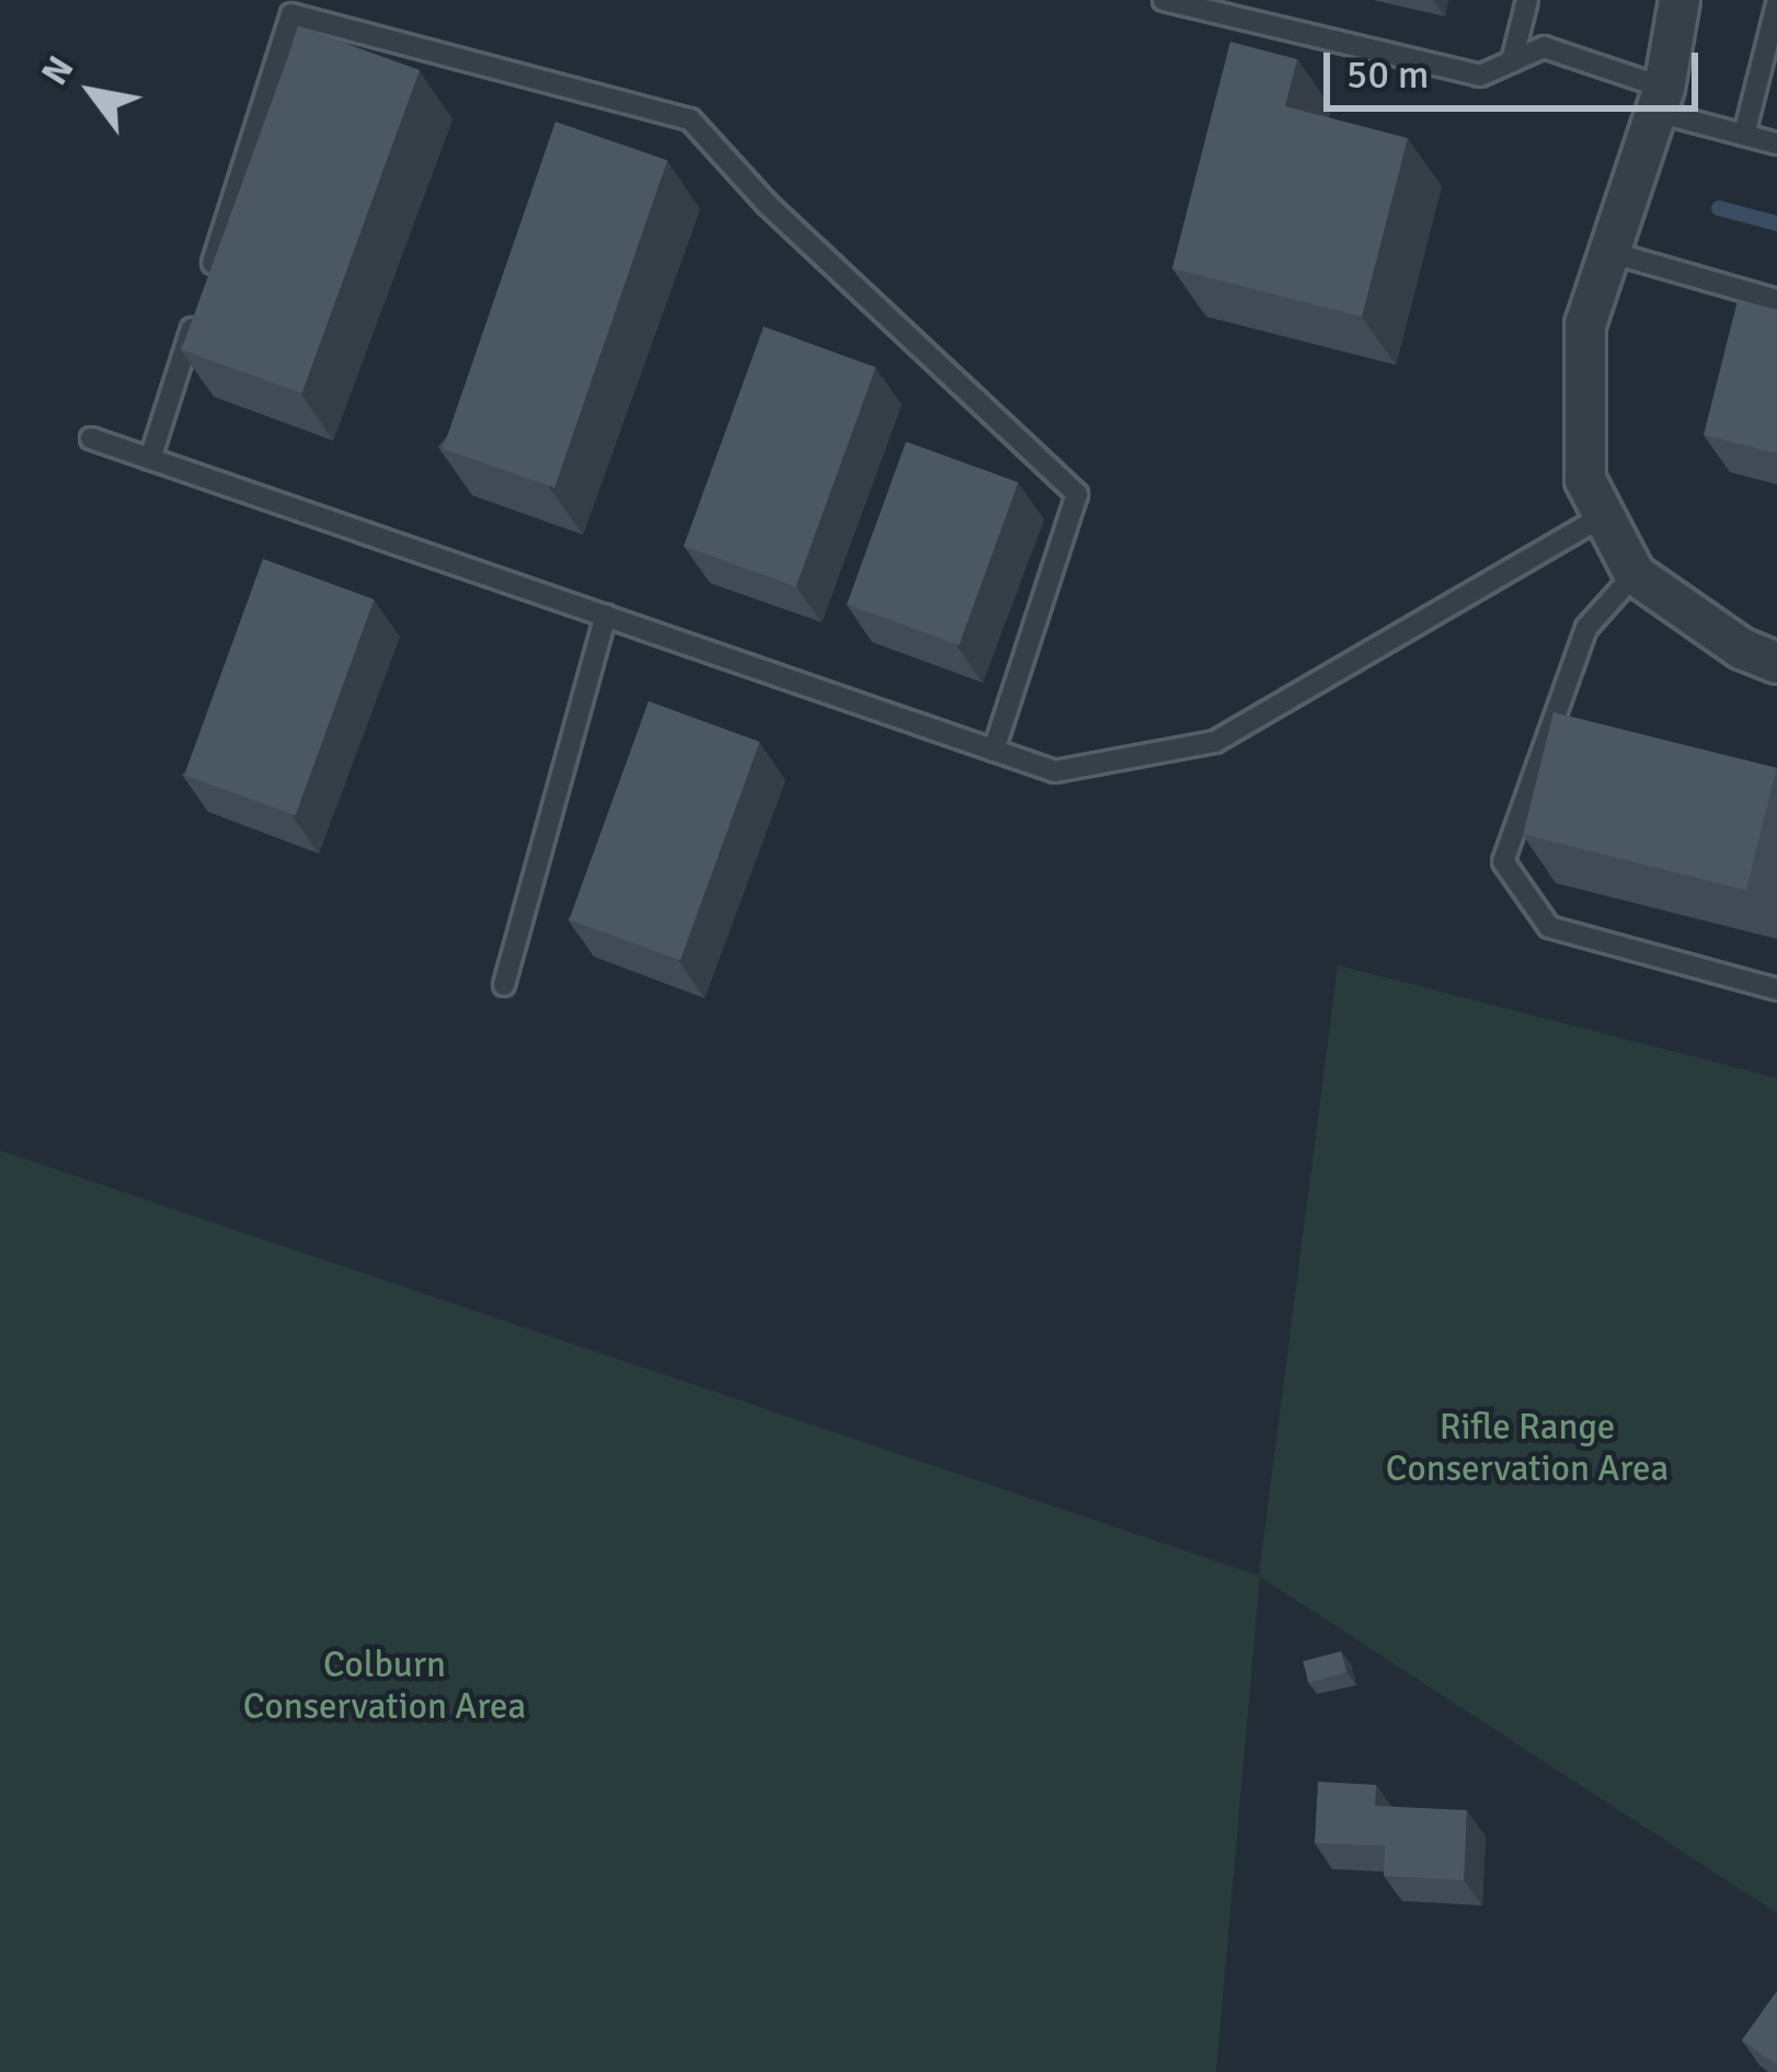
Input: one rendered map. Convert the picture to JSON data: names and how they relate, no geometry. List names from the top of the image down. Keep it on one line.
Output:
{"parks":["Rifle Range Conservation Area","Colburn Conservation Area"],"scale_bar":"50 m","north":"top left"}
